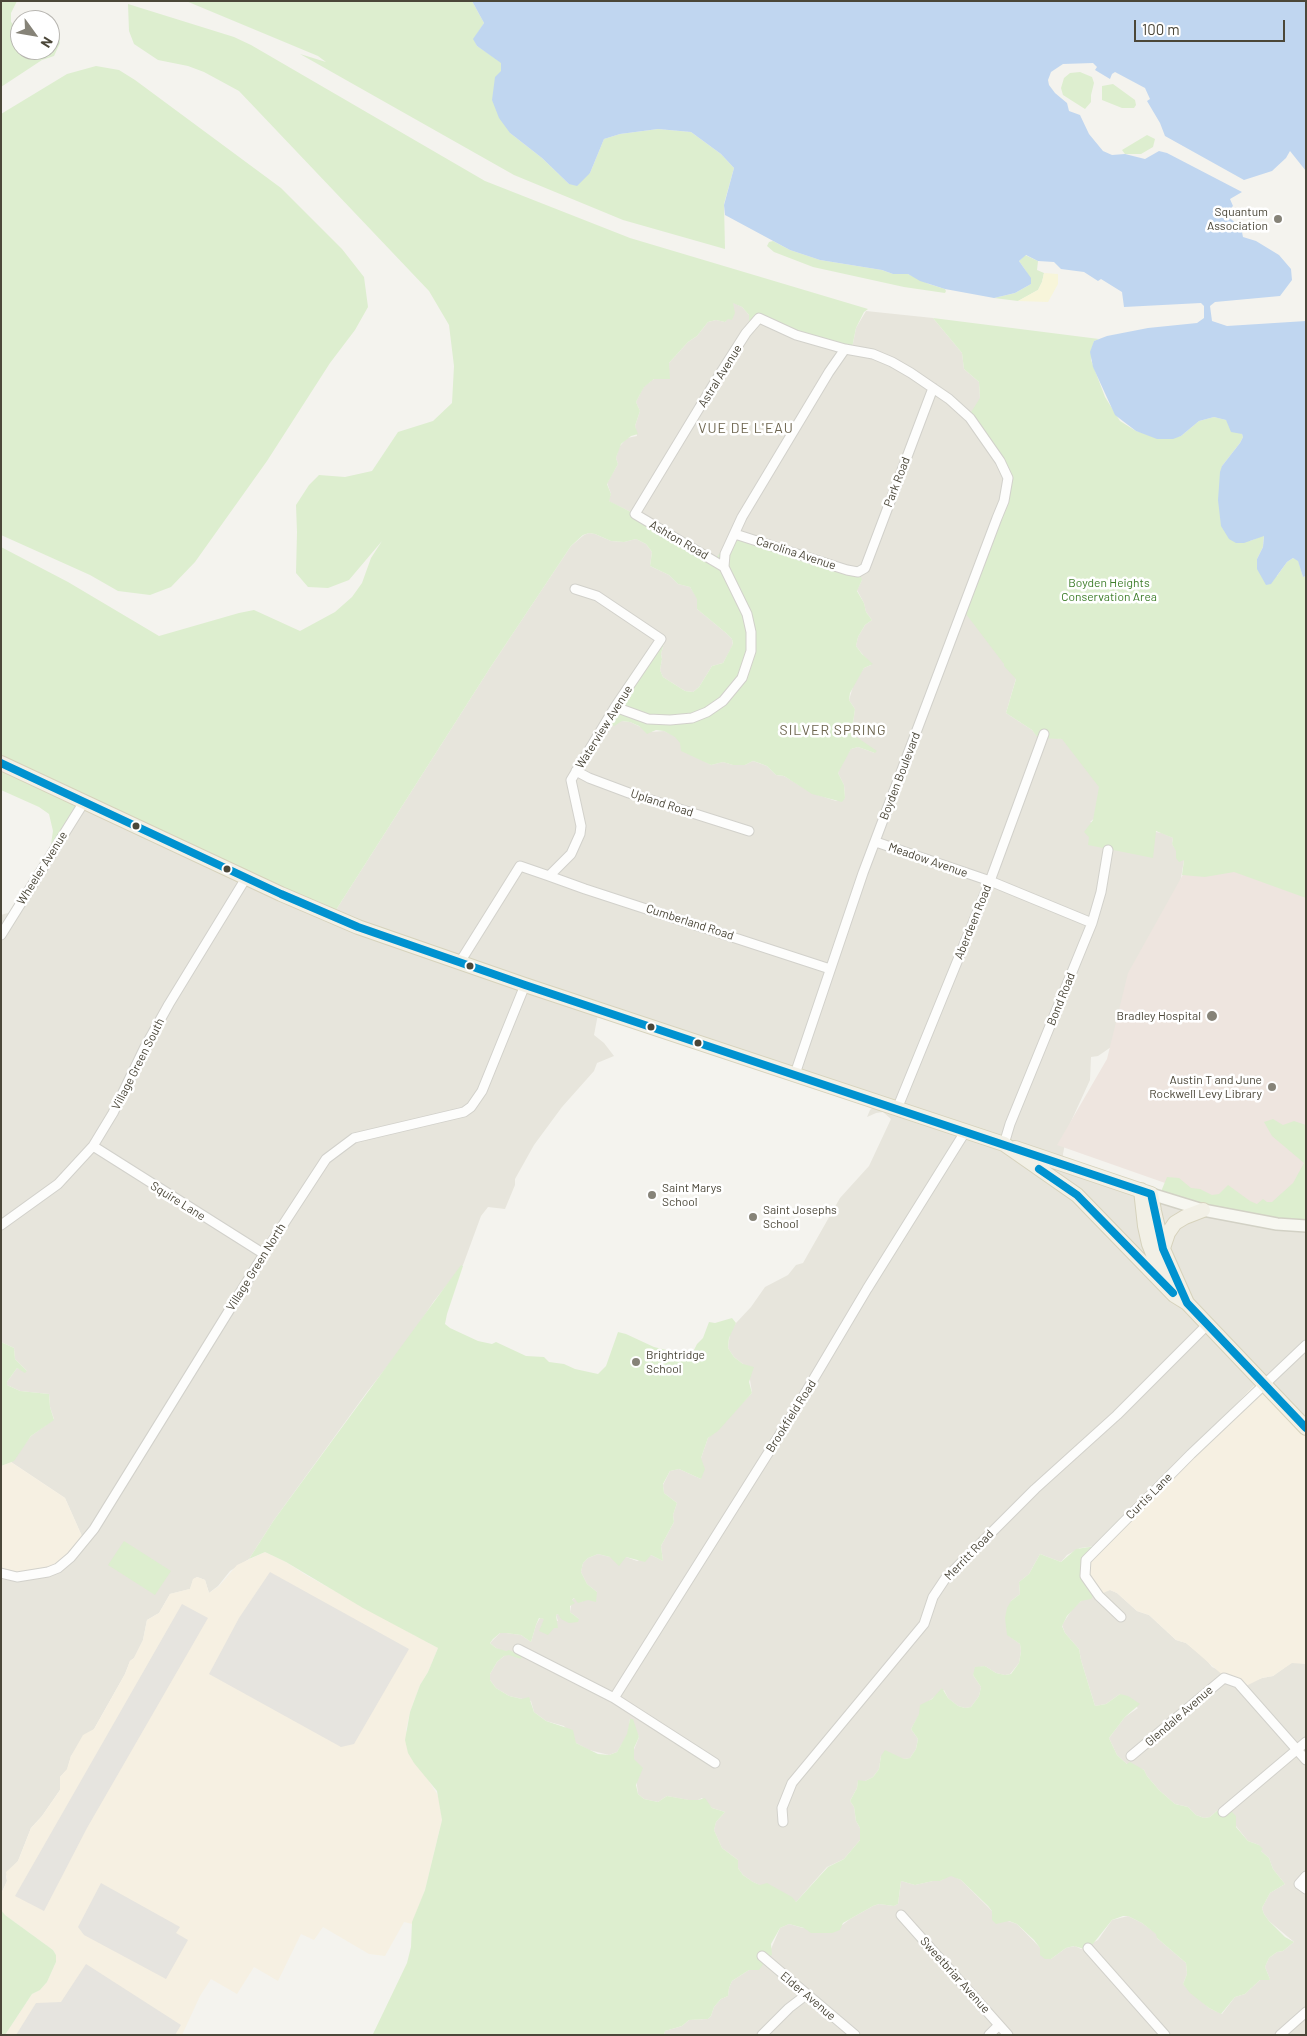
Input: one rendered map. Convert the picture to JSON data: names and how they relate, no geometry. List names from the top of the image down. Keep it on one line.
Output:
{"streets":{"street":["Astral Avenue","Park Road","Ashton Road","Carolina Avenue","Waterview Avenue","Boyden Boulevard","Upland Road","Meadow Avenue","Wheeler Avenue","Cumberland Road","Aberdeen Road","Bond Road","Village Green South","Squire Lane","Village Green North","Brookfield Road","Curtis Lane","Merritt Road","Glendale Avenue","Sweetbriar Avenue","Elder Avenue"]},"crossings":[["Astral Avenue","Ashton Road"],["Park Road","Carolina Avenue"],["Park Road","Boyden Boulevard"],["Waterview Avenue","Upland Road"],["Waterview Avenue","Cumberland Road"],["Boyden Boulevard","Meadow Avenue"],["Boyden Boulevard","Cumberland Road"],["Meadow Avenue","Aberdeen Road"],["Meadow Avenue","Bond Road"],["Village Green South","Squire Lane"],["Squire Lane","Village Green North"]],"districts":["VUE DE L'EAU","SILVER SPRING"],"parks":["Boyden Heights Conservation Area"],"places":["Squantum Association","Bradley Hospital","Austin T and June Rockwell Levy Library","Saint Marys School","Saint Josephs School","Brightridge School"],"scale_bar":"100 m","north":"bottom right"}
